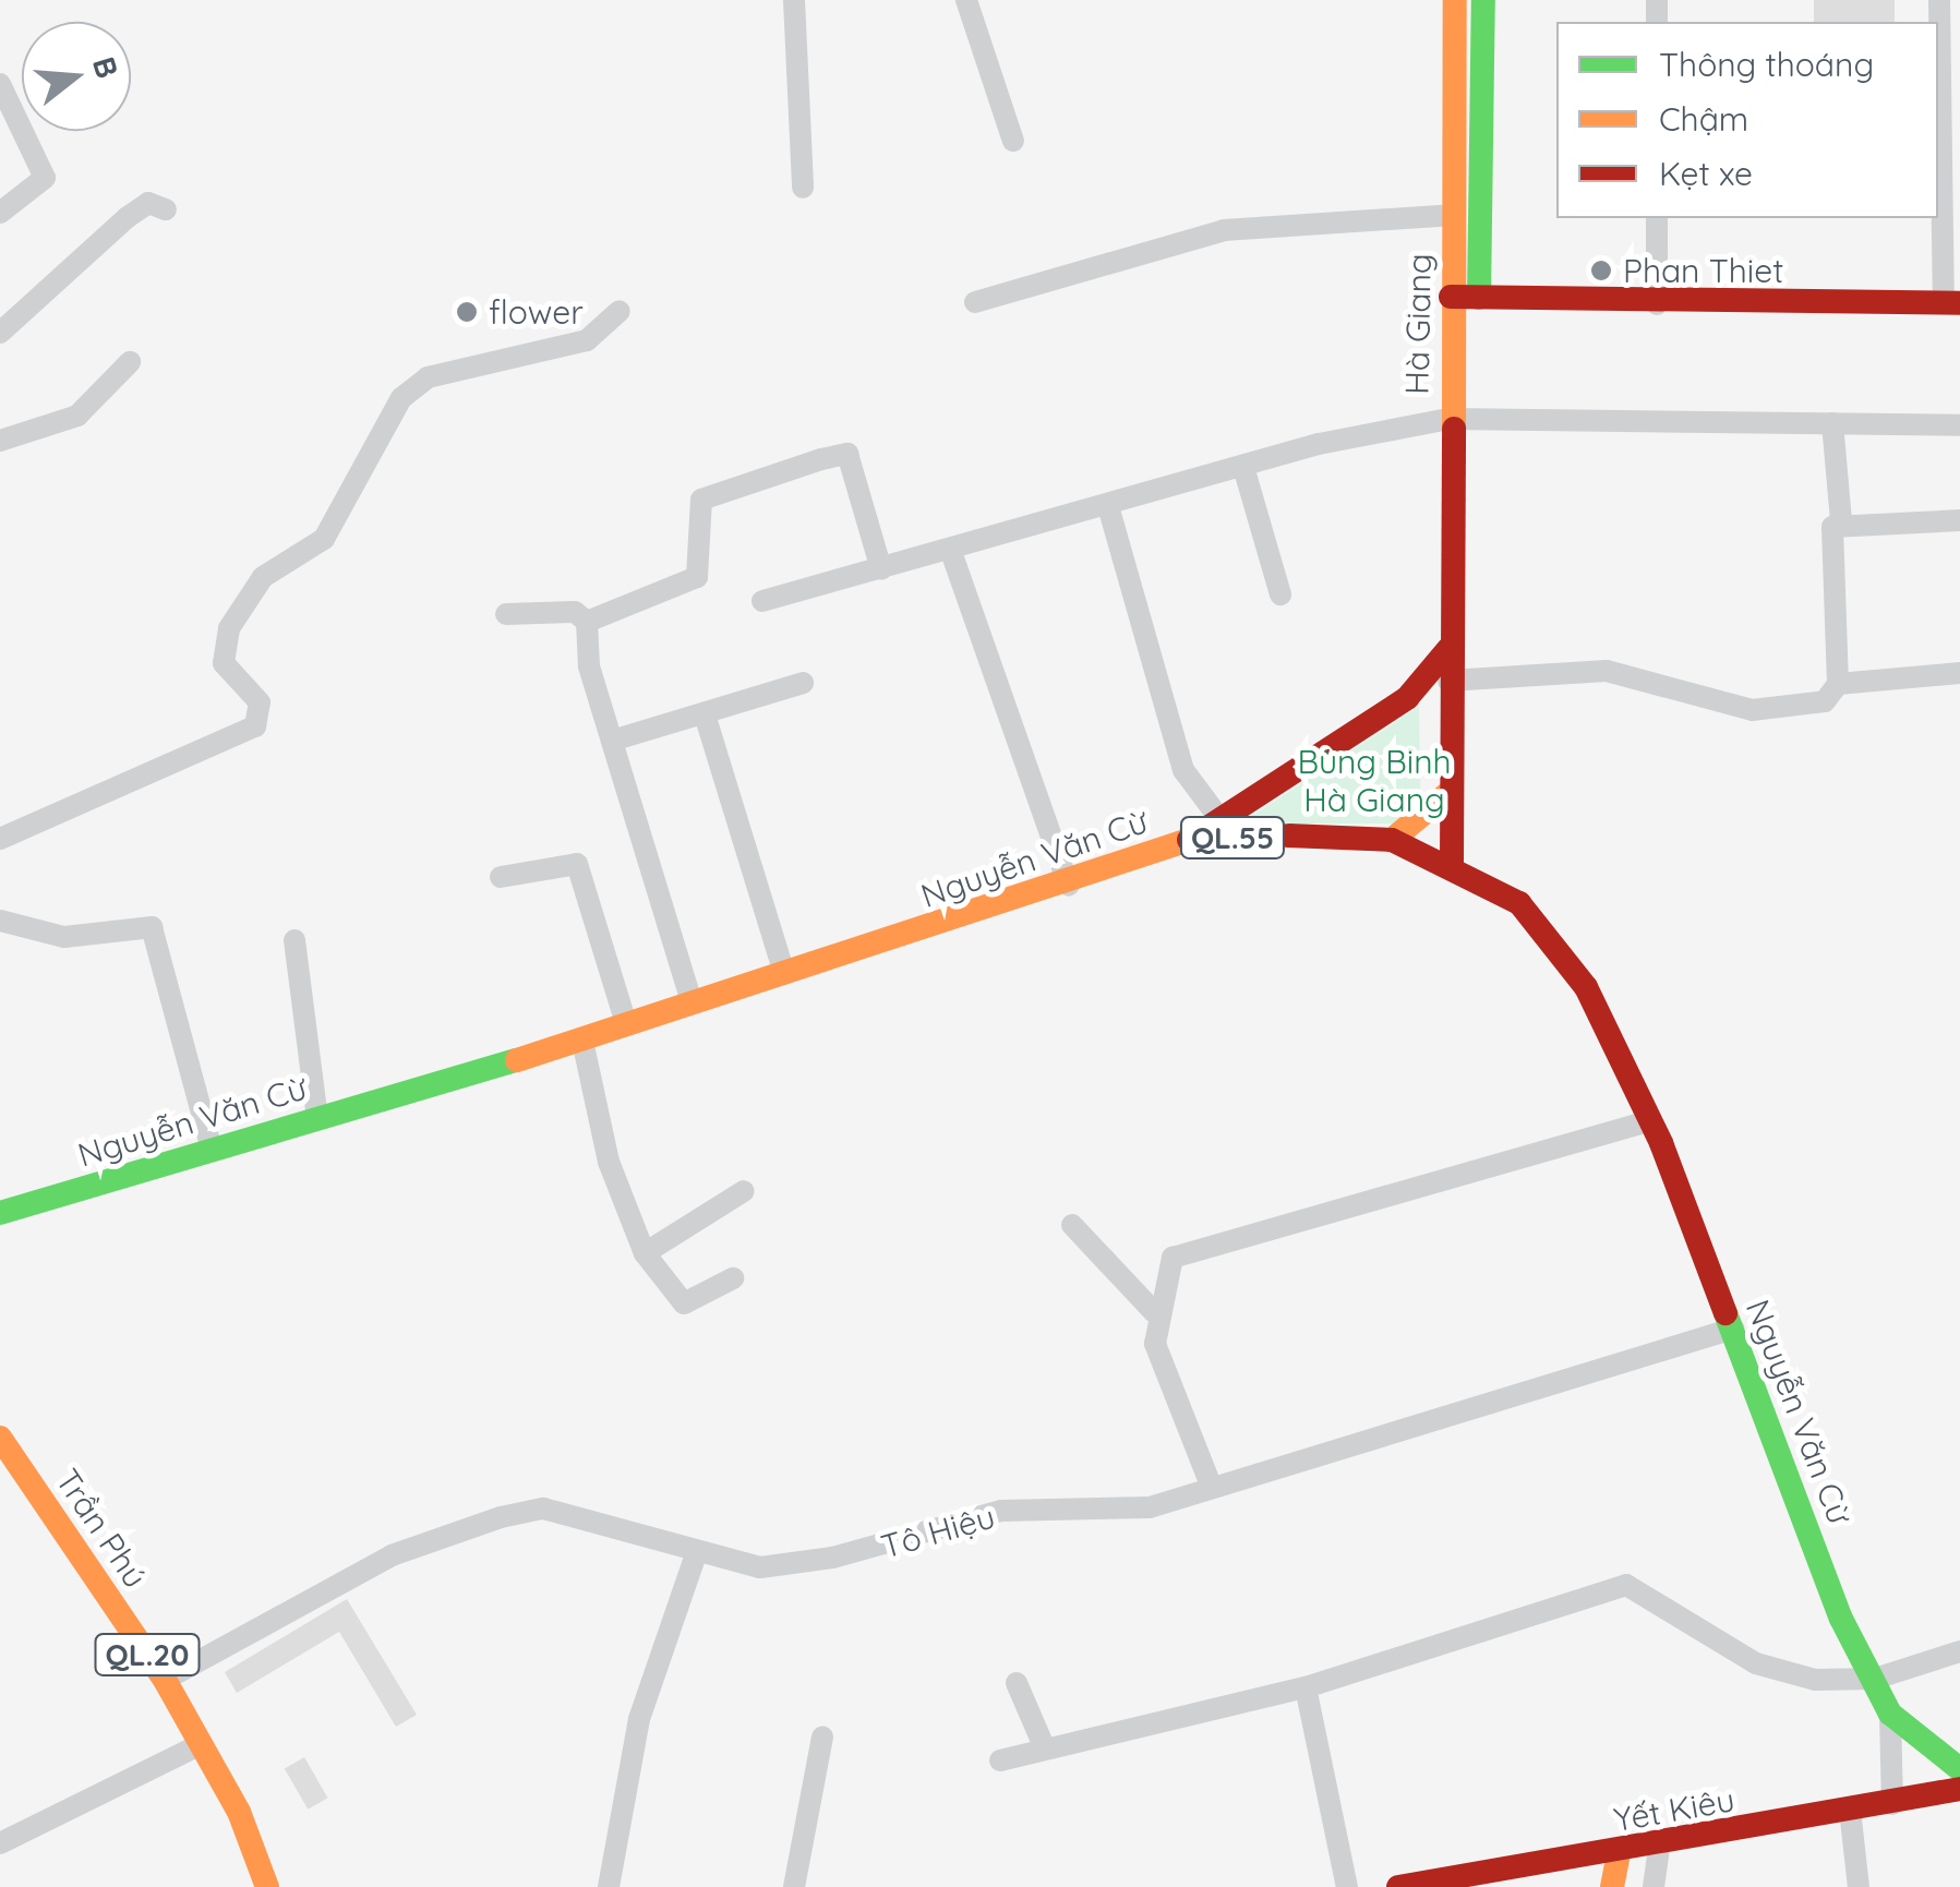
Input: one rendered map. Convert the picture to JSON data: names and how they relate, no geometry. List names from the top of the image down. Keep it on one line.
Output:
{"streets":{"main road":["Hà Giang","QL.55","Nguyễn Văn Cừ","Trần Phú","QL.20","Yết Kiêu"],"street":["Tô Hiệu"]},"crossings":[["Hà Giang","Nguyễn Văn Cừ"],["Nguyễn Văn Cừ","Tô Hiệu"],["Trần Phú","Tô Hiệu"]],"parks":["Bùng Binh Hà Giang"],"places":["Phan Thiet","flower"],"legend":["Thông thoáng","Chậm","Kẹt xe"],"north":"right"}
